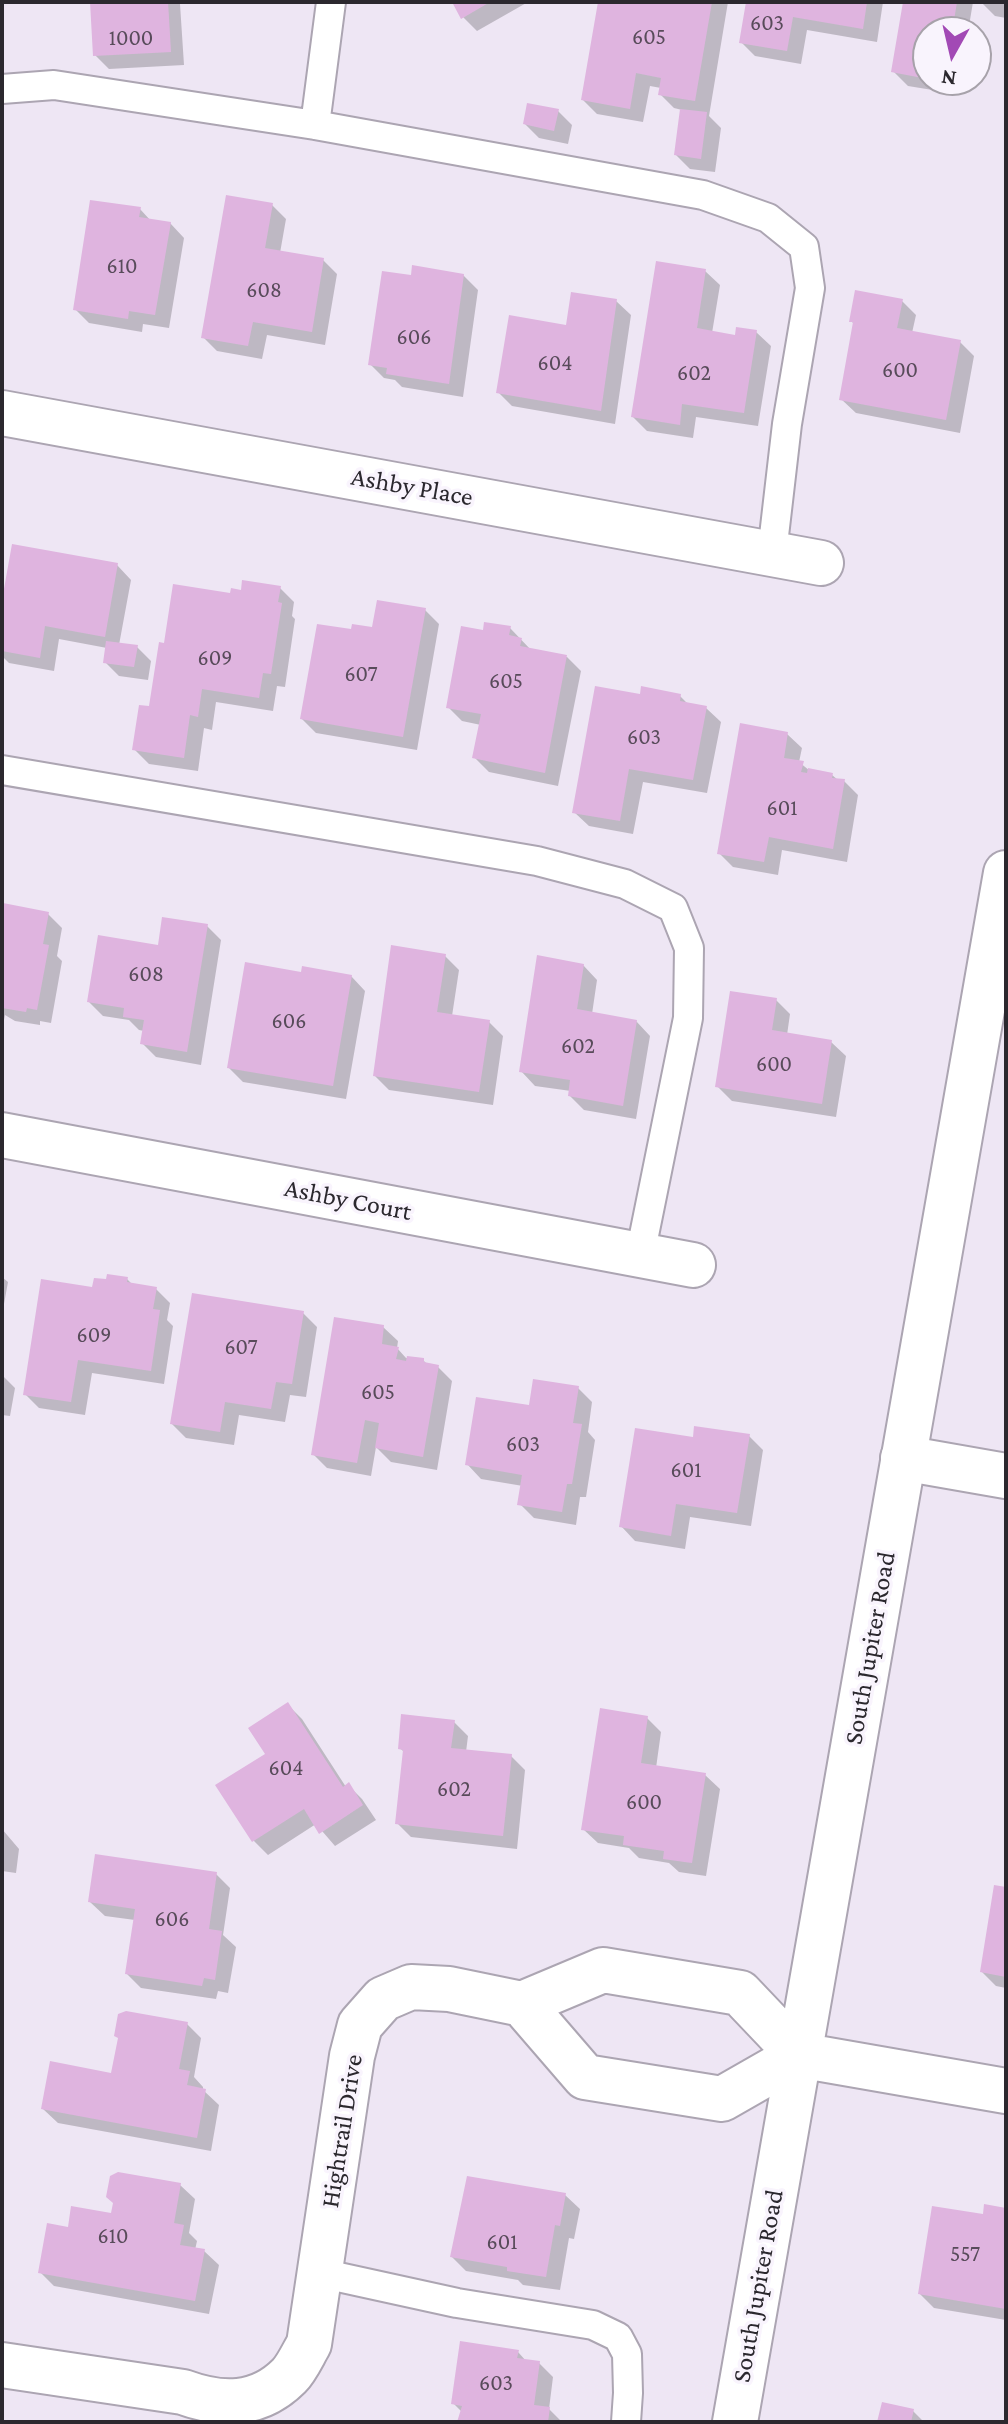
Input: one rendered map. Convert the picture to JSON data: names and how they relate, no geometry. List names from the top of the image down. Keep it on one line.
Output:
{"streets":{"street":["Ashby Place","Ashby Court","South Jupiter Road","Hightrail Drive"]},"house_numbers":["603","605","1000","610","608","606","604","600","602","609","607","605","603","601","608","606","602","600","609","607","605","603","601","604","602","600","606","610","601","557","603"],"north":"bottom"}
